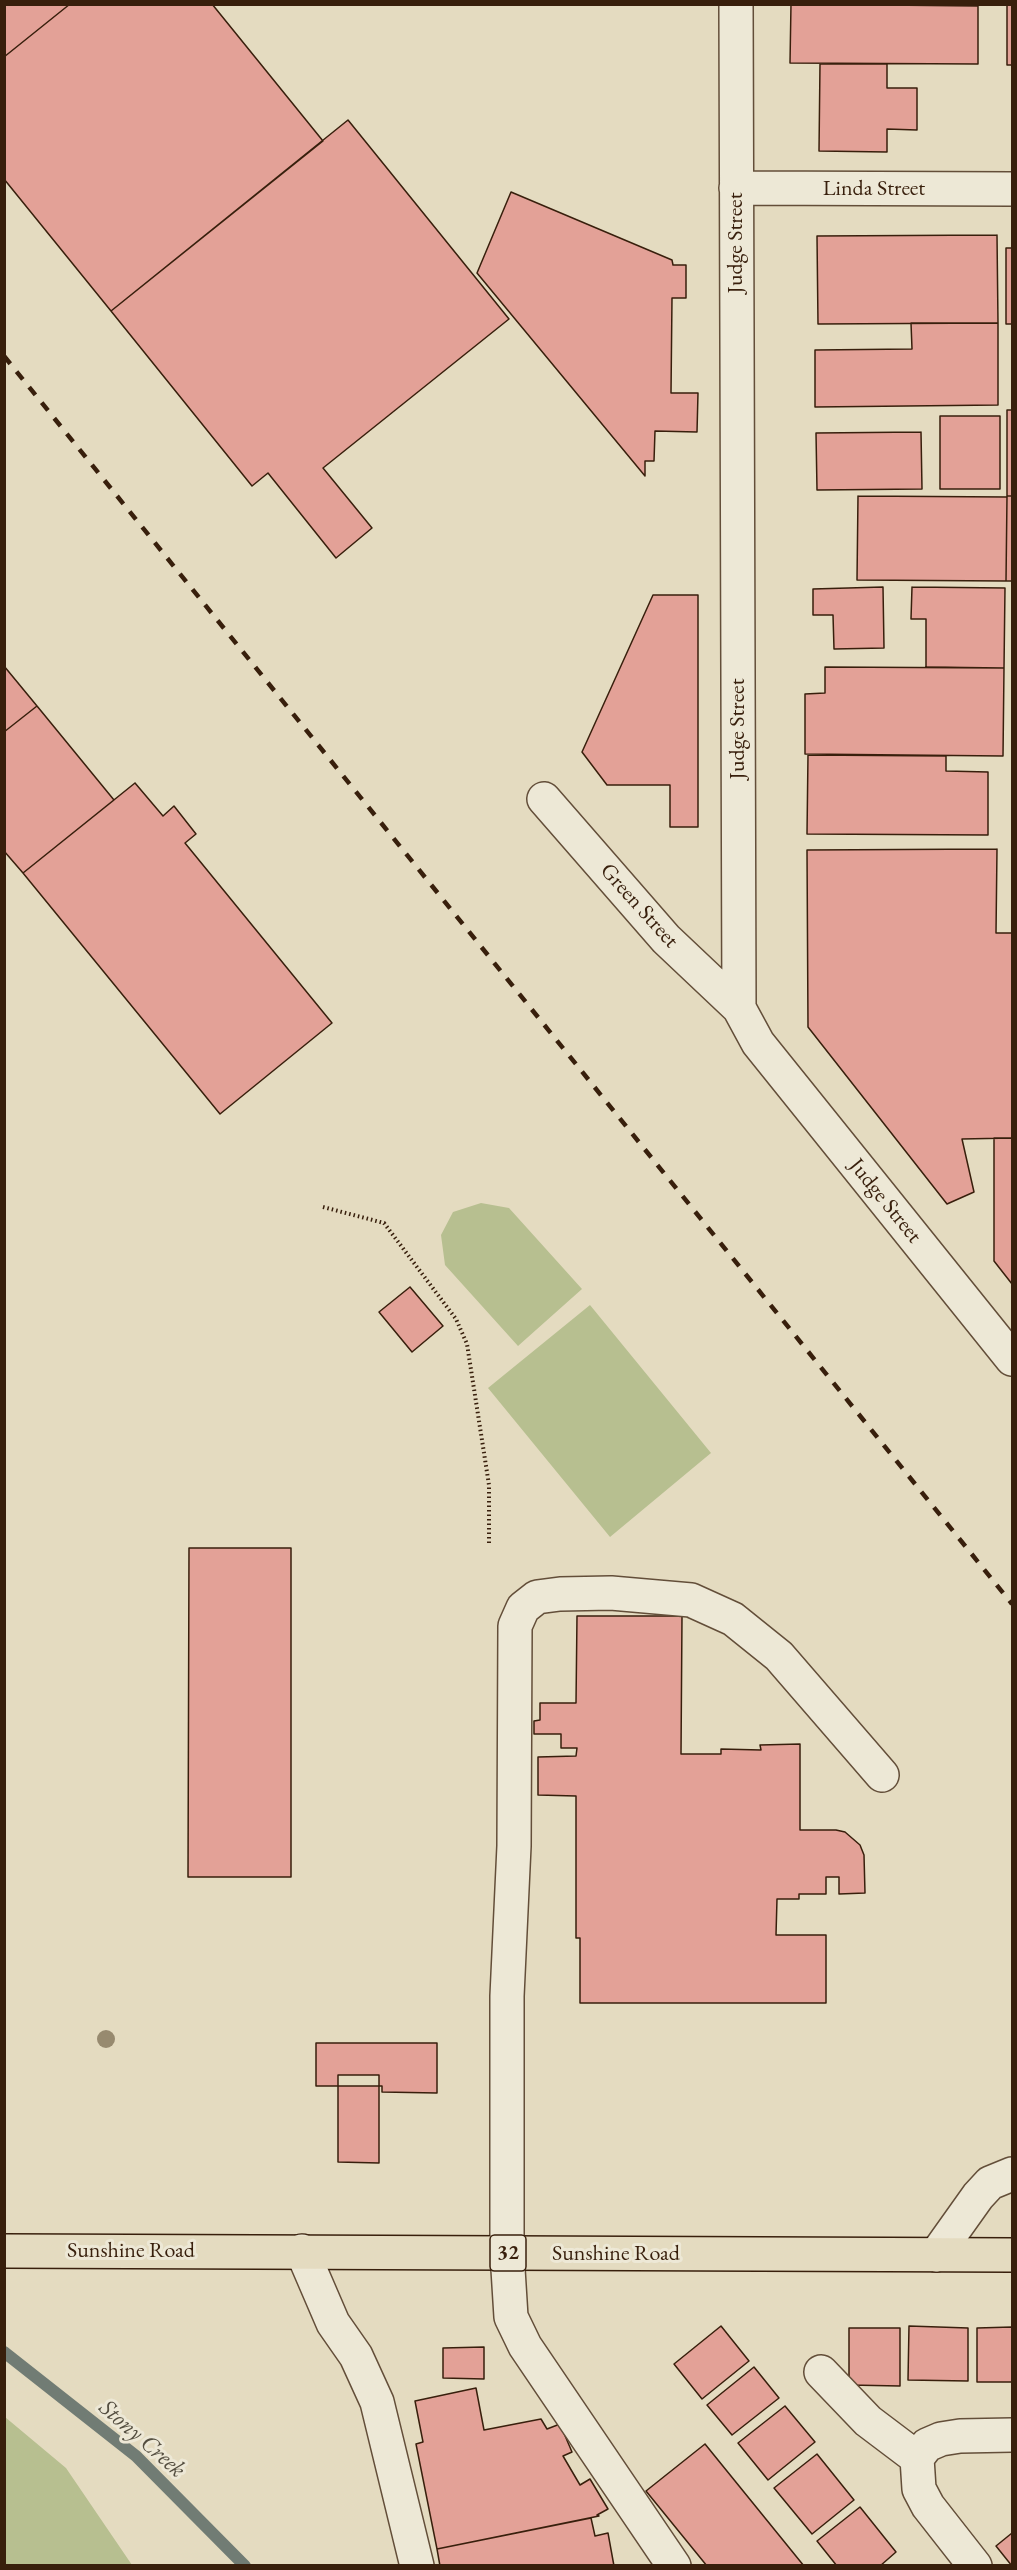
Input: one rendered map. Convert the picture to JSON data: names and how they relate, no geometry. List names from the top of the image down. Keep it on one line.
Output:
{"streets":{"main road":["Sunshine Road","32"],"street":["Linda Street","Judge Street","Green Street"]},"crossings":[["Linda Street","Judge Street"],["Judge Street","Green Street"]],"water":["Stony Creek"]}
